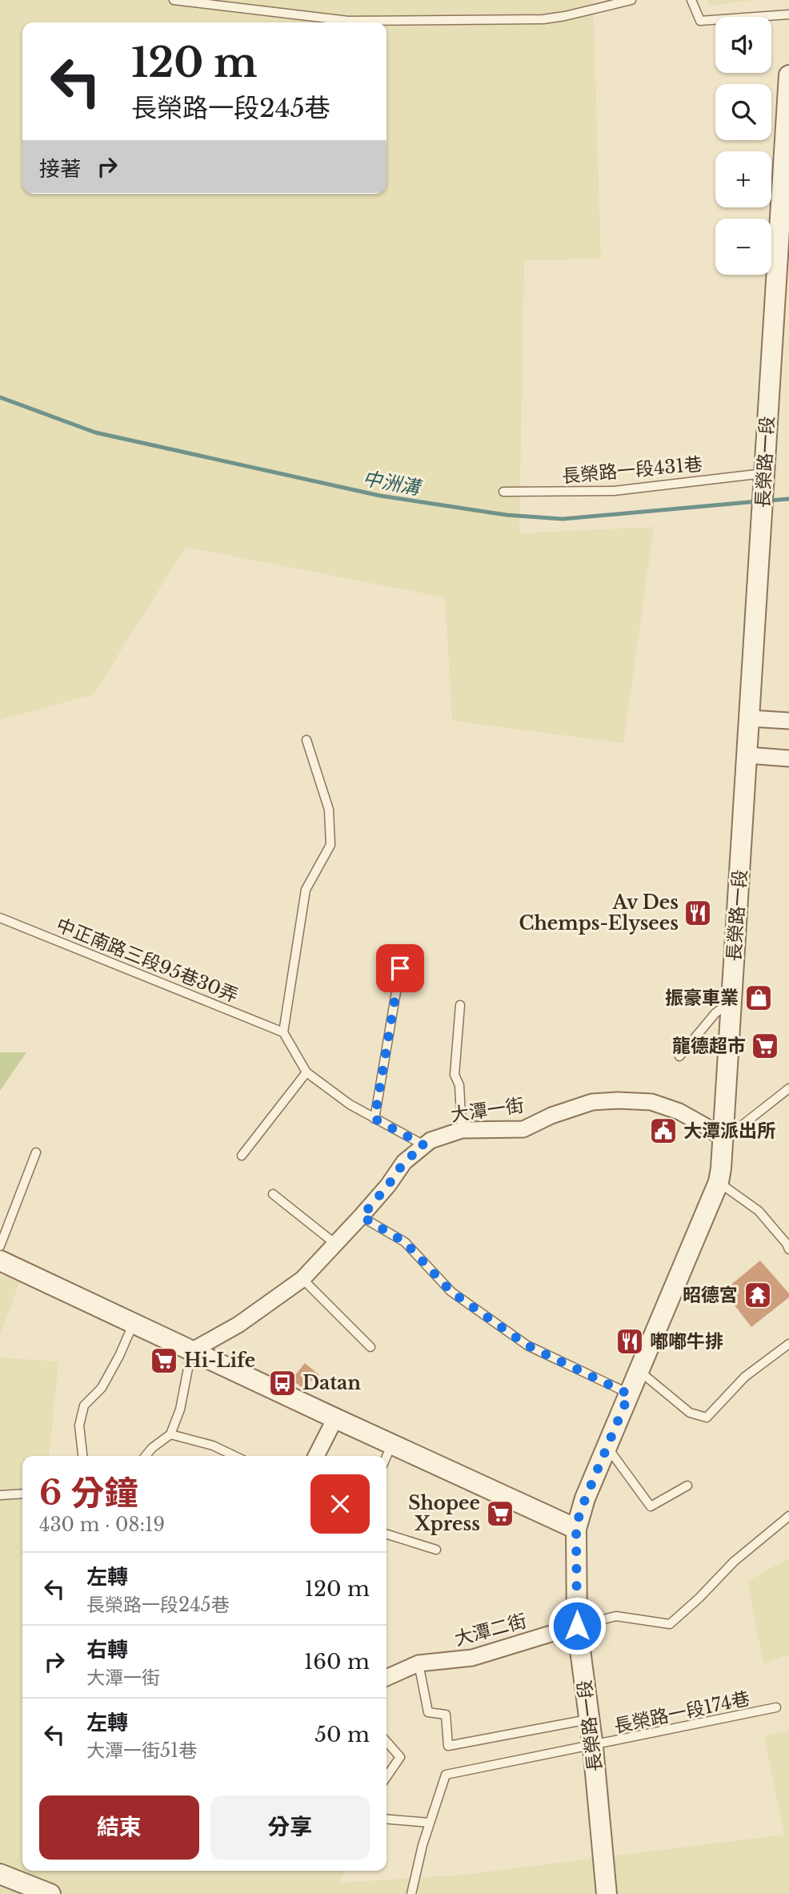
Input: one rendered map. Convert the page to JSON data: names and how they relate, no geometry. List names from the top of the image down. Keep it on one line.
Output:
{"streets":{"street":["長榮路一段","大潭一街","大潭二街"],"lane":["長榮路一段431巷","中正南路三段95巷30弄","長榮路一段174巷"]},"crossings":[["長榮路一段","長榮路一段431巷"],["長榮路一段","大潭一街"],["長榮路一段","大潭二街"],["長榮路一段","長榮路一段174巷"]],"water":["中洲溝"],"places":{"restaurant":["Av Des Chemps-Elysees","嘟嘟牛排"],"shop":["振豪車業"],"supermarket":["龍德超市","Hi-Life","Shopee Xpress"],"public building":["大潭派出所"],"temple":["昭德宮"],"bus stop":["Datan"]},"page":{"map_buttons":["+","−"],"turn":["120 m","長榮路一段245巷"],"then":"接著","heading":["6 分鐘","430 m · 08:19"],"list":[{"name":"左轉","note":"長榮路一段245巷","value":"120 m"},{"name":"右轉","note":"大潭一街","value":"160 m"},{"name":"左轉","note":"大潭一街51巷","value":"50 m"}],"buttons":["結束","分享"]}}
